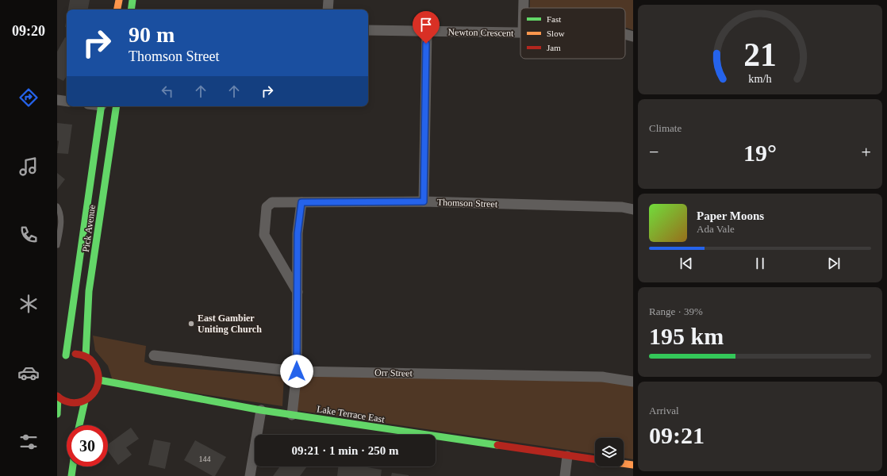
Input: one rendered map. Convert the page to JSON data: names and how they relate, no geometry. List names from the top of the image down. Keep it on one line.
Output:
{"streets":{"main road":["Pick Avenue","Lake Terrace East"],"street":["Newton Crescent","Thomson Street","Orr Street"]},"places":["East Gambier Uniting Church"],"house_numbers":["144"],"legend":["Fast","Slow","Jam"],"page":{"tabs":"09:20","turn":["90 m","Thomson Street"],"tile":["Climate",["Range · 39%","195 km"],["Arrival","09:21"]],"heat":["−","19°","+"],"song":["Paper Moons","Ada Vale"],"limit":"30","trip":"09:21 · 1 min · 250 m","gauge":["21","km/h"]}}
